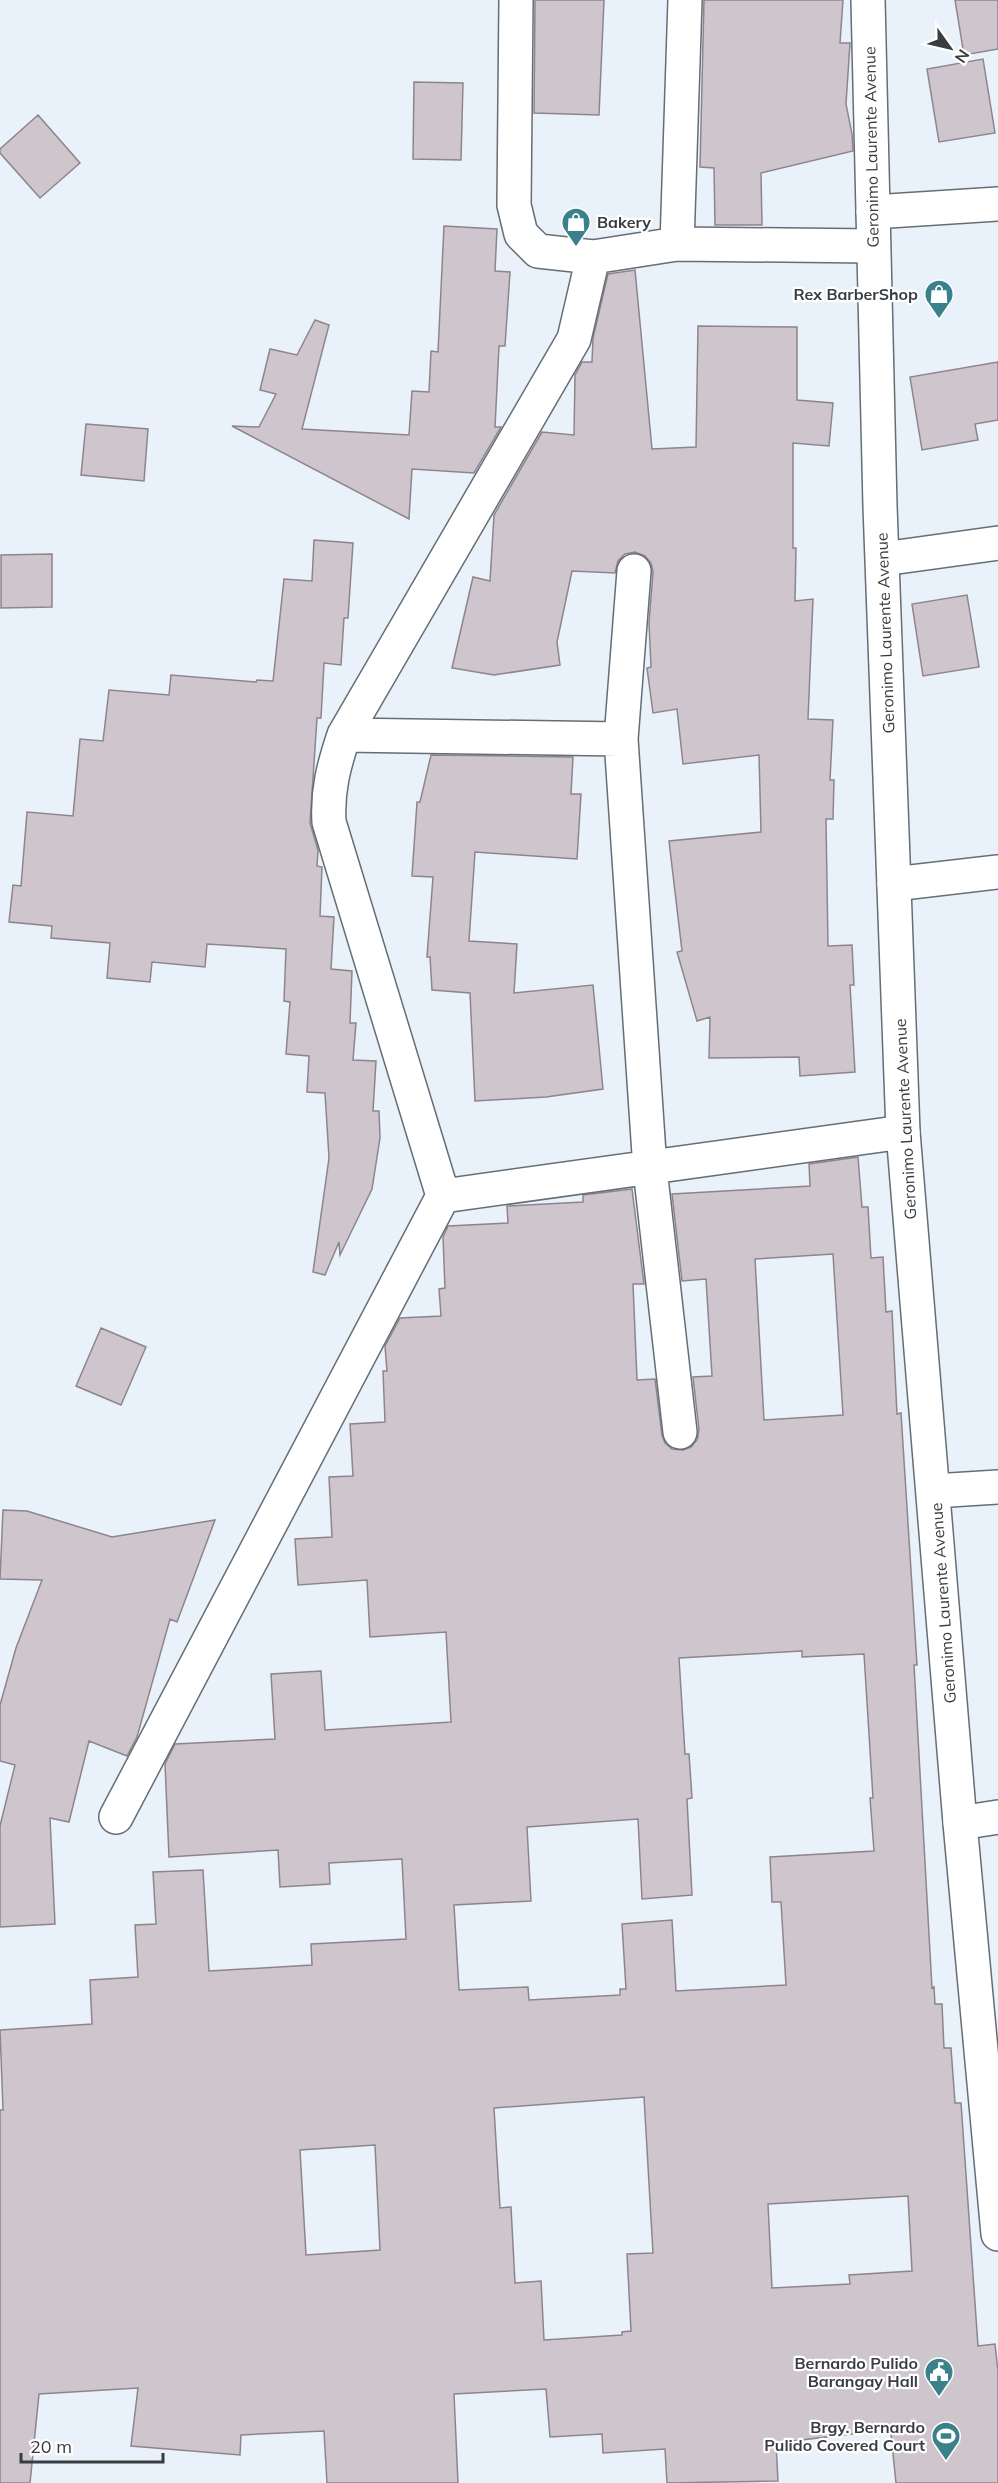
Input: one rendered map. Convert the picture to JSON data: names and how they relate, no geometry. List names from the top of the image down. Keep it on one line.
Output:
{"streets":{"street":["Geronimo Laurente Avenue"]},"places":{"shop":["Bakery","Rex BarberShop"],"public building":["Bernardo Pulido Barangay Hall"],"sports":["Brgy. Bernardo Pulido Covered Court"]},"scale_bar":"20 m","north":"bottom right"}
